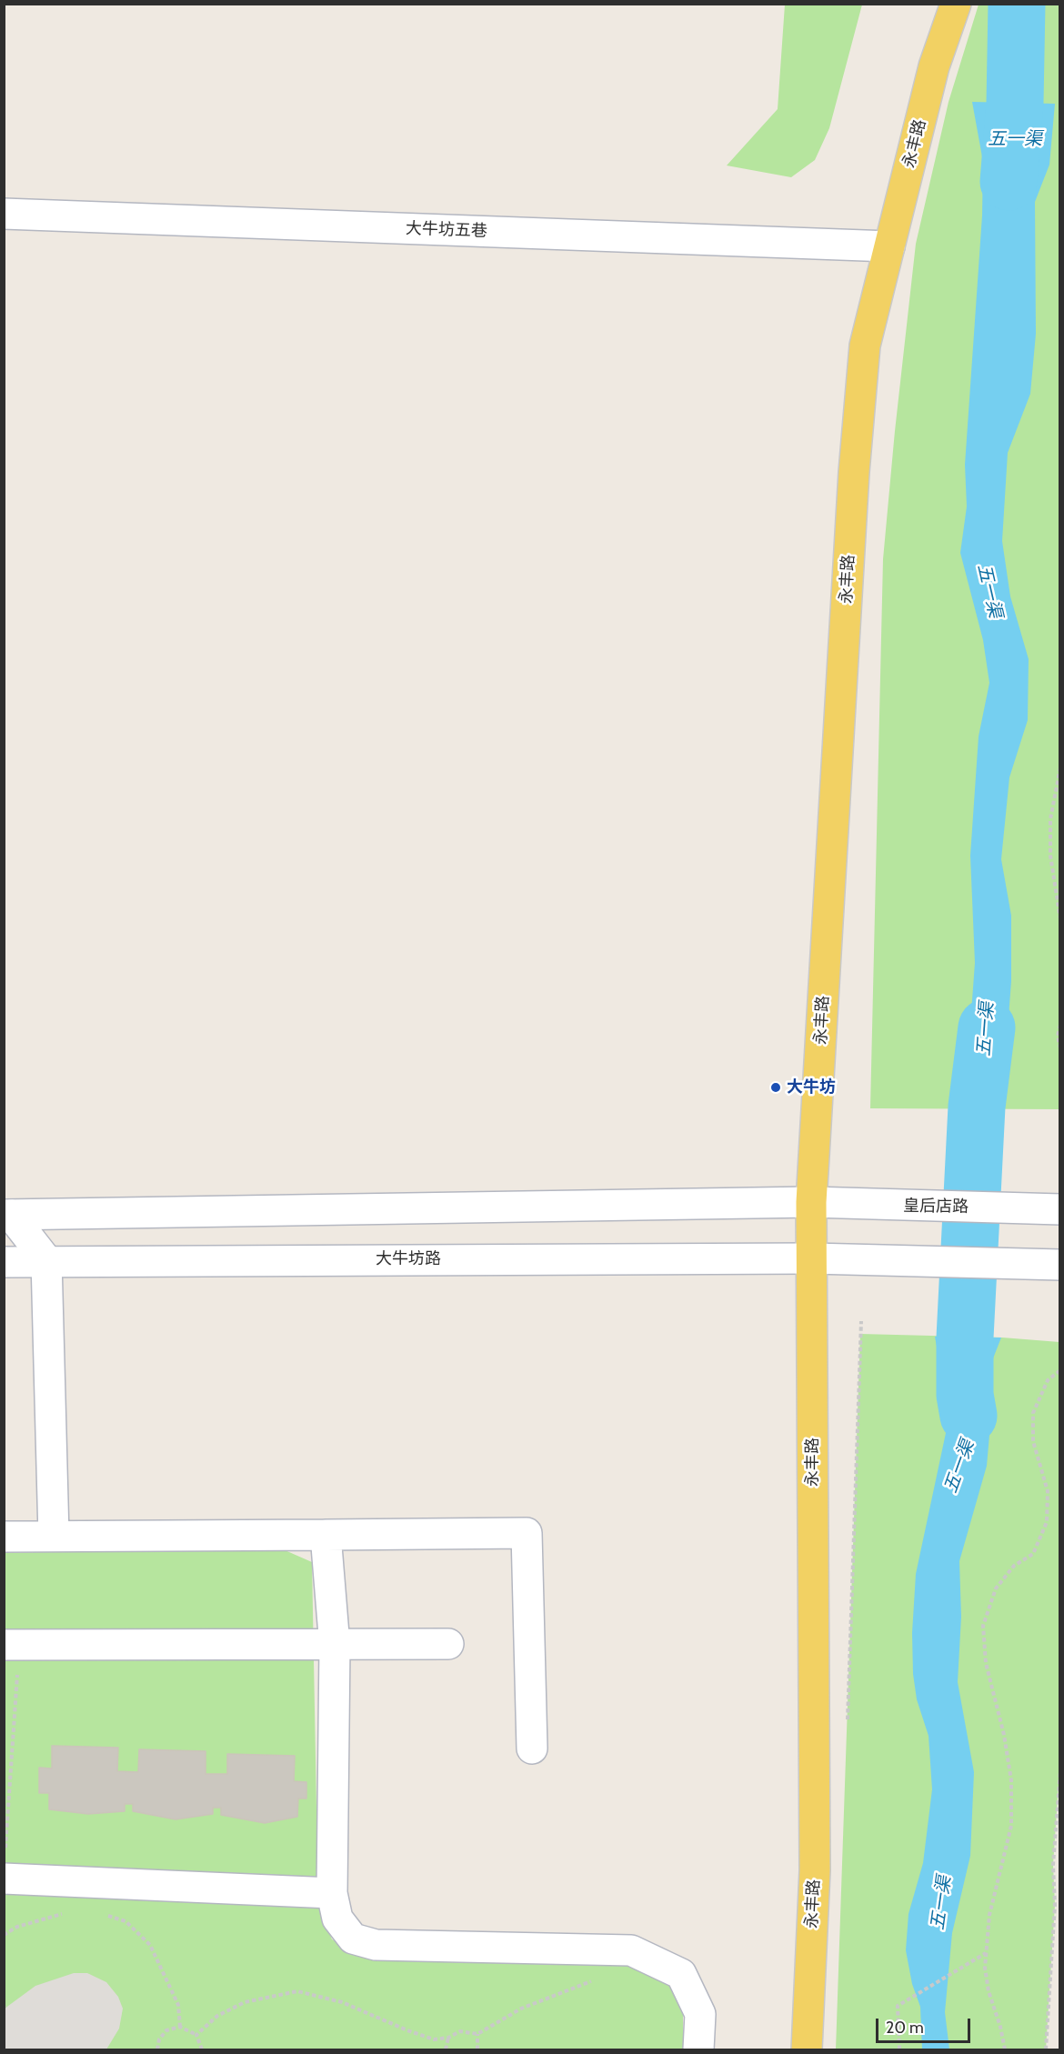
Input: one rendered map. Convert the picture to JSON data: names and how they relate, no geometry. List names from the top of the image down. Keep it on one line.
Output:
{"streets":{"main road":["永丰路"],"street":["大牛坊五巷","皇后店路","大牛坊路"]},"crossings":[["永丰路","大牛坊五巷"],["永丰路","皇后店路"],["永丰路","大牛坊路"]],"water":["五一渠"],"places":["大牛坊"],"scale_bar":"20 m"}
